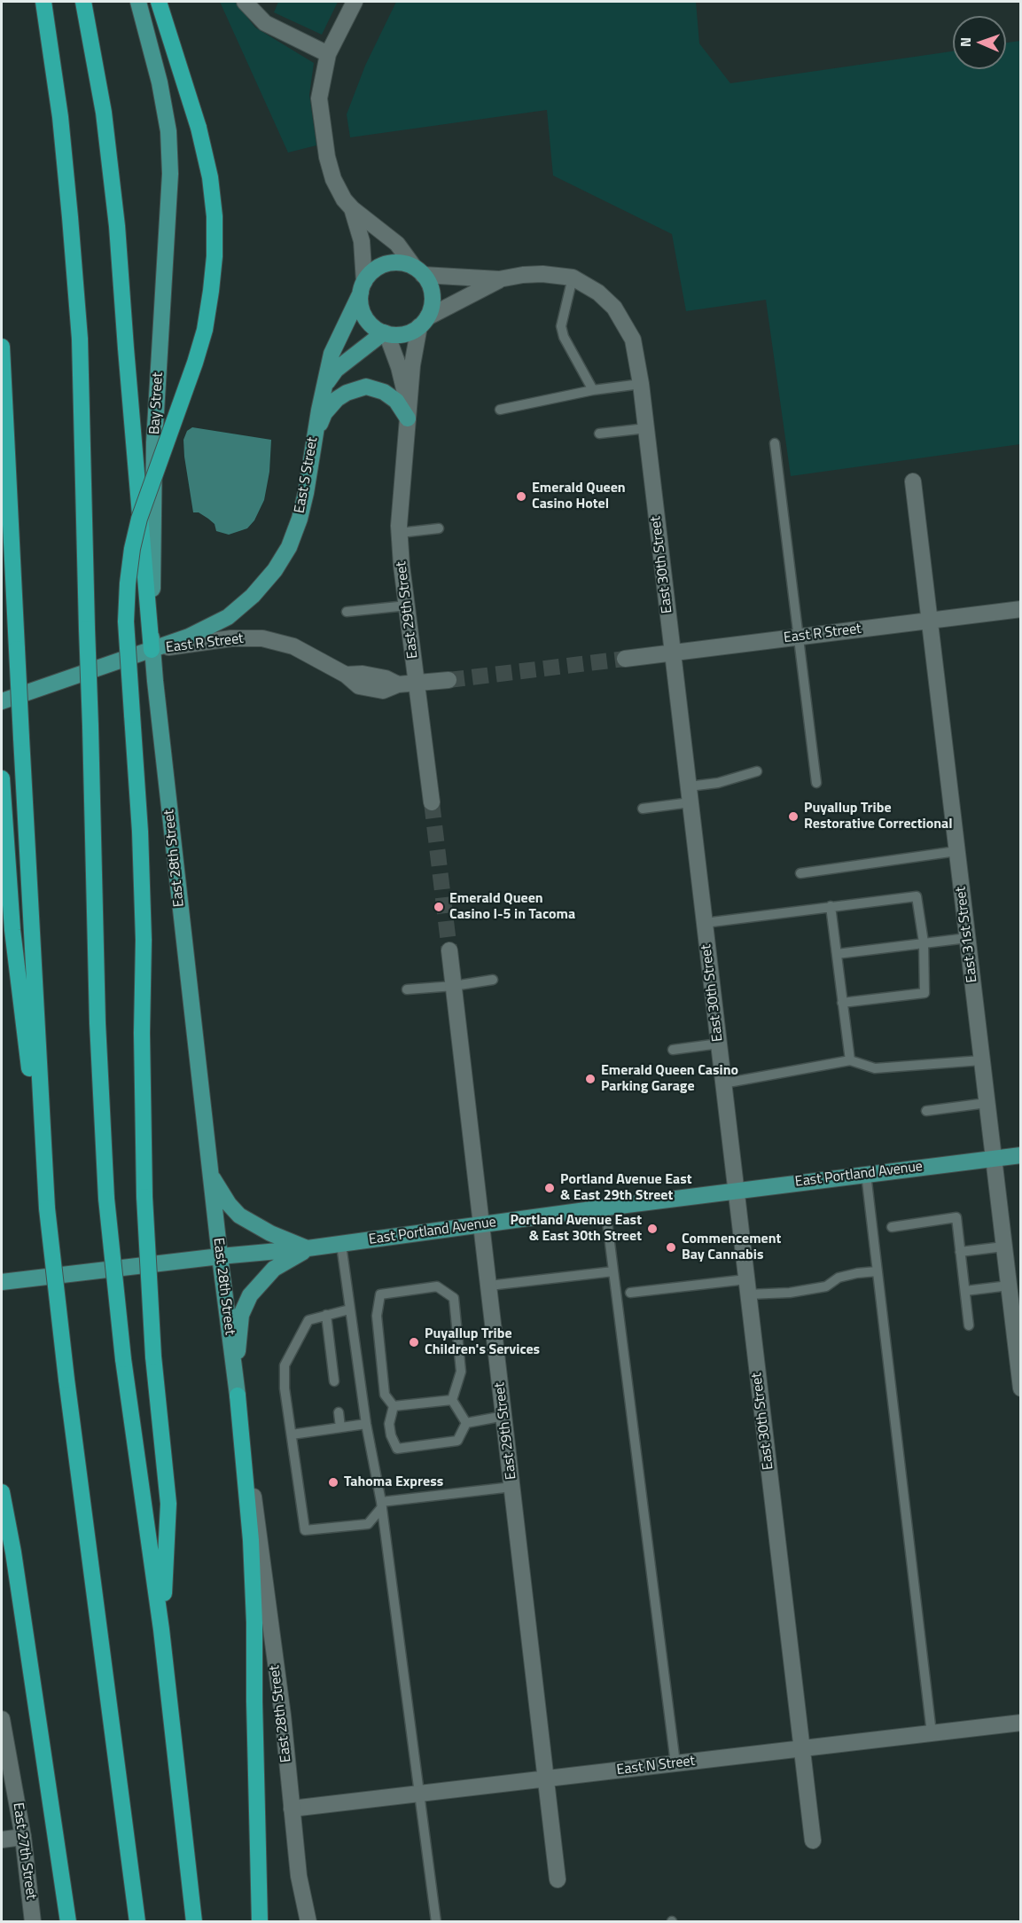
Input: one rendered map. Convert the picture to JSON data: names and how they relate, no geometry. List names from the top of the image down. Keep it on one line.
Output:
{"streets":{"main road":["Bay Street","East S Street","East 28th Street","East Portland Avenue"],"street":["East 30th Street","East 29th Street","East R Street","East 31st Street","East N Street","East 27th Street"]},"crossings":[["Bay Street","East S Street"],["Bay Street","East R Street"],["Bay Street","East 28th Street"],["East S Street","East 30th Street"],["East S Street","East 29th Street"],["East S Street","East R Street"],["East S Street","East 28th Street"],["East 30th Street","East 29th Street"],["East 30th Street","East R Street"],["East 30th Street","East Portland Avenue"],["East 30th Street","East N Street"],["East 29th Street","East R Street"],["East 29th Street","East Portland Avenue"],["East 29th Street","East N Street"],["East R Street","East 28th Street"],["East R Street","East 31st Street"],["East 28th Street","East Portland Avenue"],["East 28th Street","East N Street"],["East 31st Street","East Portland Avenue"]],"places":["Emerald Queen Casino Hotel","Puyallup Tribe Restorative Correctional","Emerald Queen Casino I-5 in Tacoma","Emerald Queen Casino Parking Garage","Portland Avenue East & East 29th Street","Portland Avenue East & East 30th Street","Commencement Bay Cannabis","Puyallup Tribe Children's Services","Tahoma Express"],"north":"left"}
